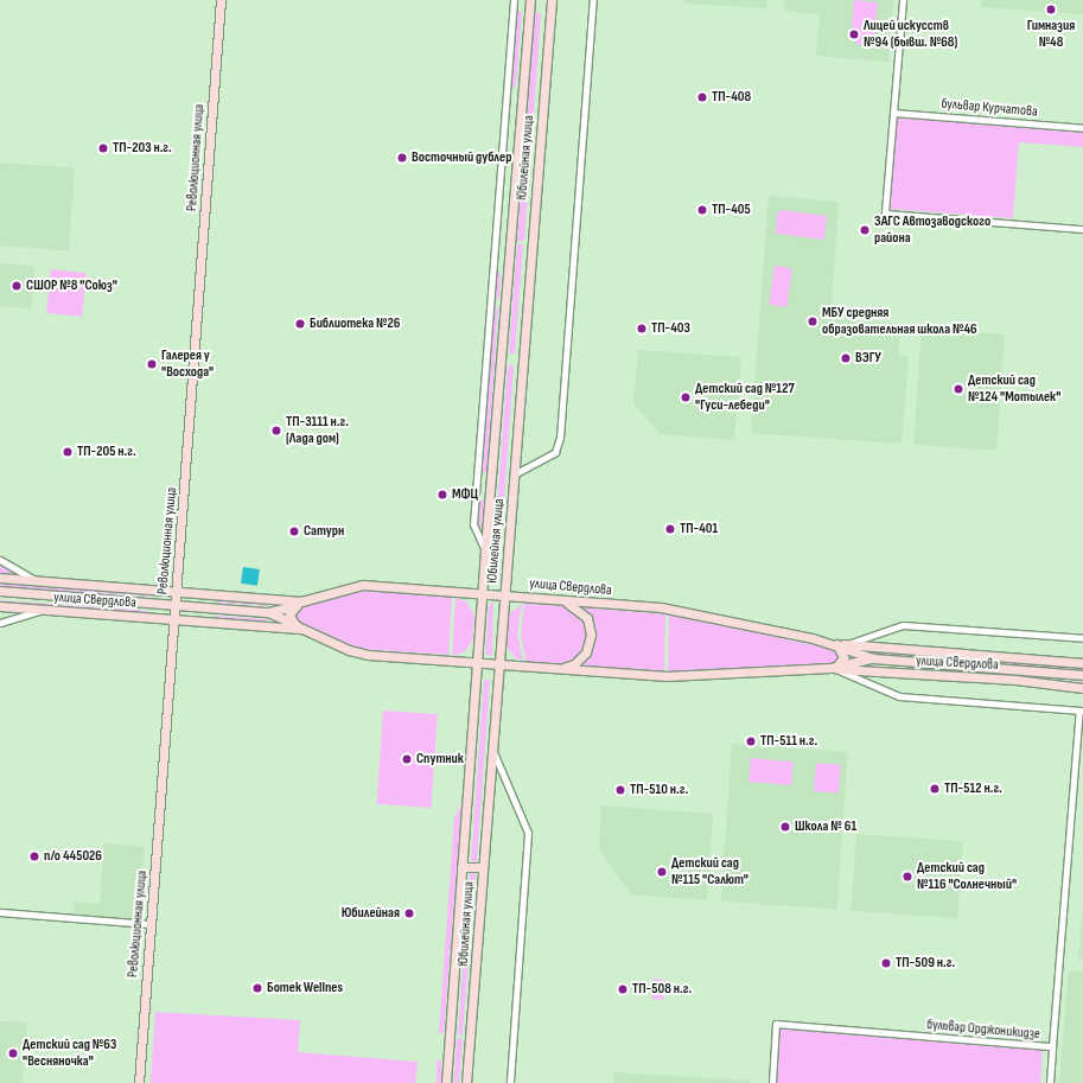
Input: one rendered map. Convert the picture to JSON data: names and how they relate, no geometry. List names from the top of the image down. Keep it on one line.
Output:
{"streets":{"main road":["Революционная улица","Юбилейная улица","улица Свердлова"],"street":["бульвар Курчатова","бульвар Орджоникидзе"]},"crossings":[["Революционная улица","улица Свердлова"],["Юбилейная улица","улица Свердлова"]],"places":["Гимназия №48","Лицей искусств №94 (бывш. №68)","ТП-408","ТП-203 н.г.","Восточный дублер","ТП-405","ЗАГС Автозаводского района","СШОР №8 \"Союз\"","МБУ средняя образовательная школа №46","Библиотека №26","ТП-403","ВЭГУ","Галерея у \"Восхода\"","Детский сад №124 \"Мотылек\"","Детский сад №127 \"Гуси-лебеди\"","ТП-3111 н.г. (Лада дом)","ТП-205 н.г.","МФЦ","ТП-401","Сатурн","ТП-511 н.г.","Спутник","ТП-512 н.г.","ТП-510 н.г.","Школа № 61","п/о 445026","Детский сад №115 \"Салют\"","Детский сад №116 \"Солнечный\"","Юбилейная","ТП-509 н.г.","Ботек Wellnes","ТП-508 н.г.","Детский сад №63 \"Весняночка\""]}
